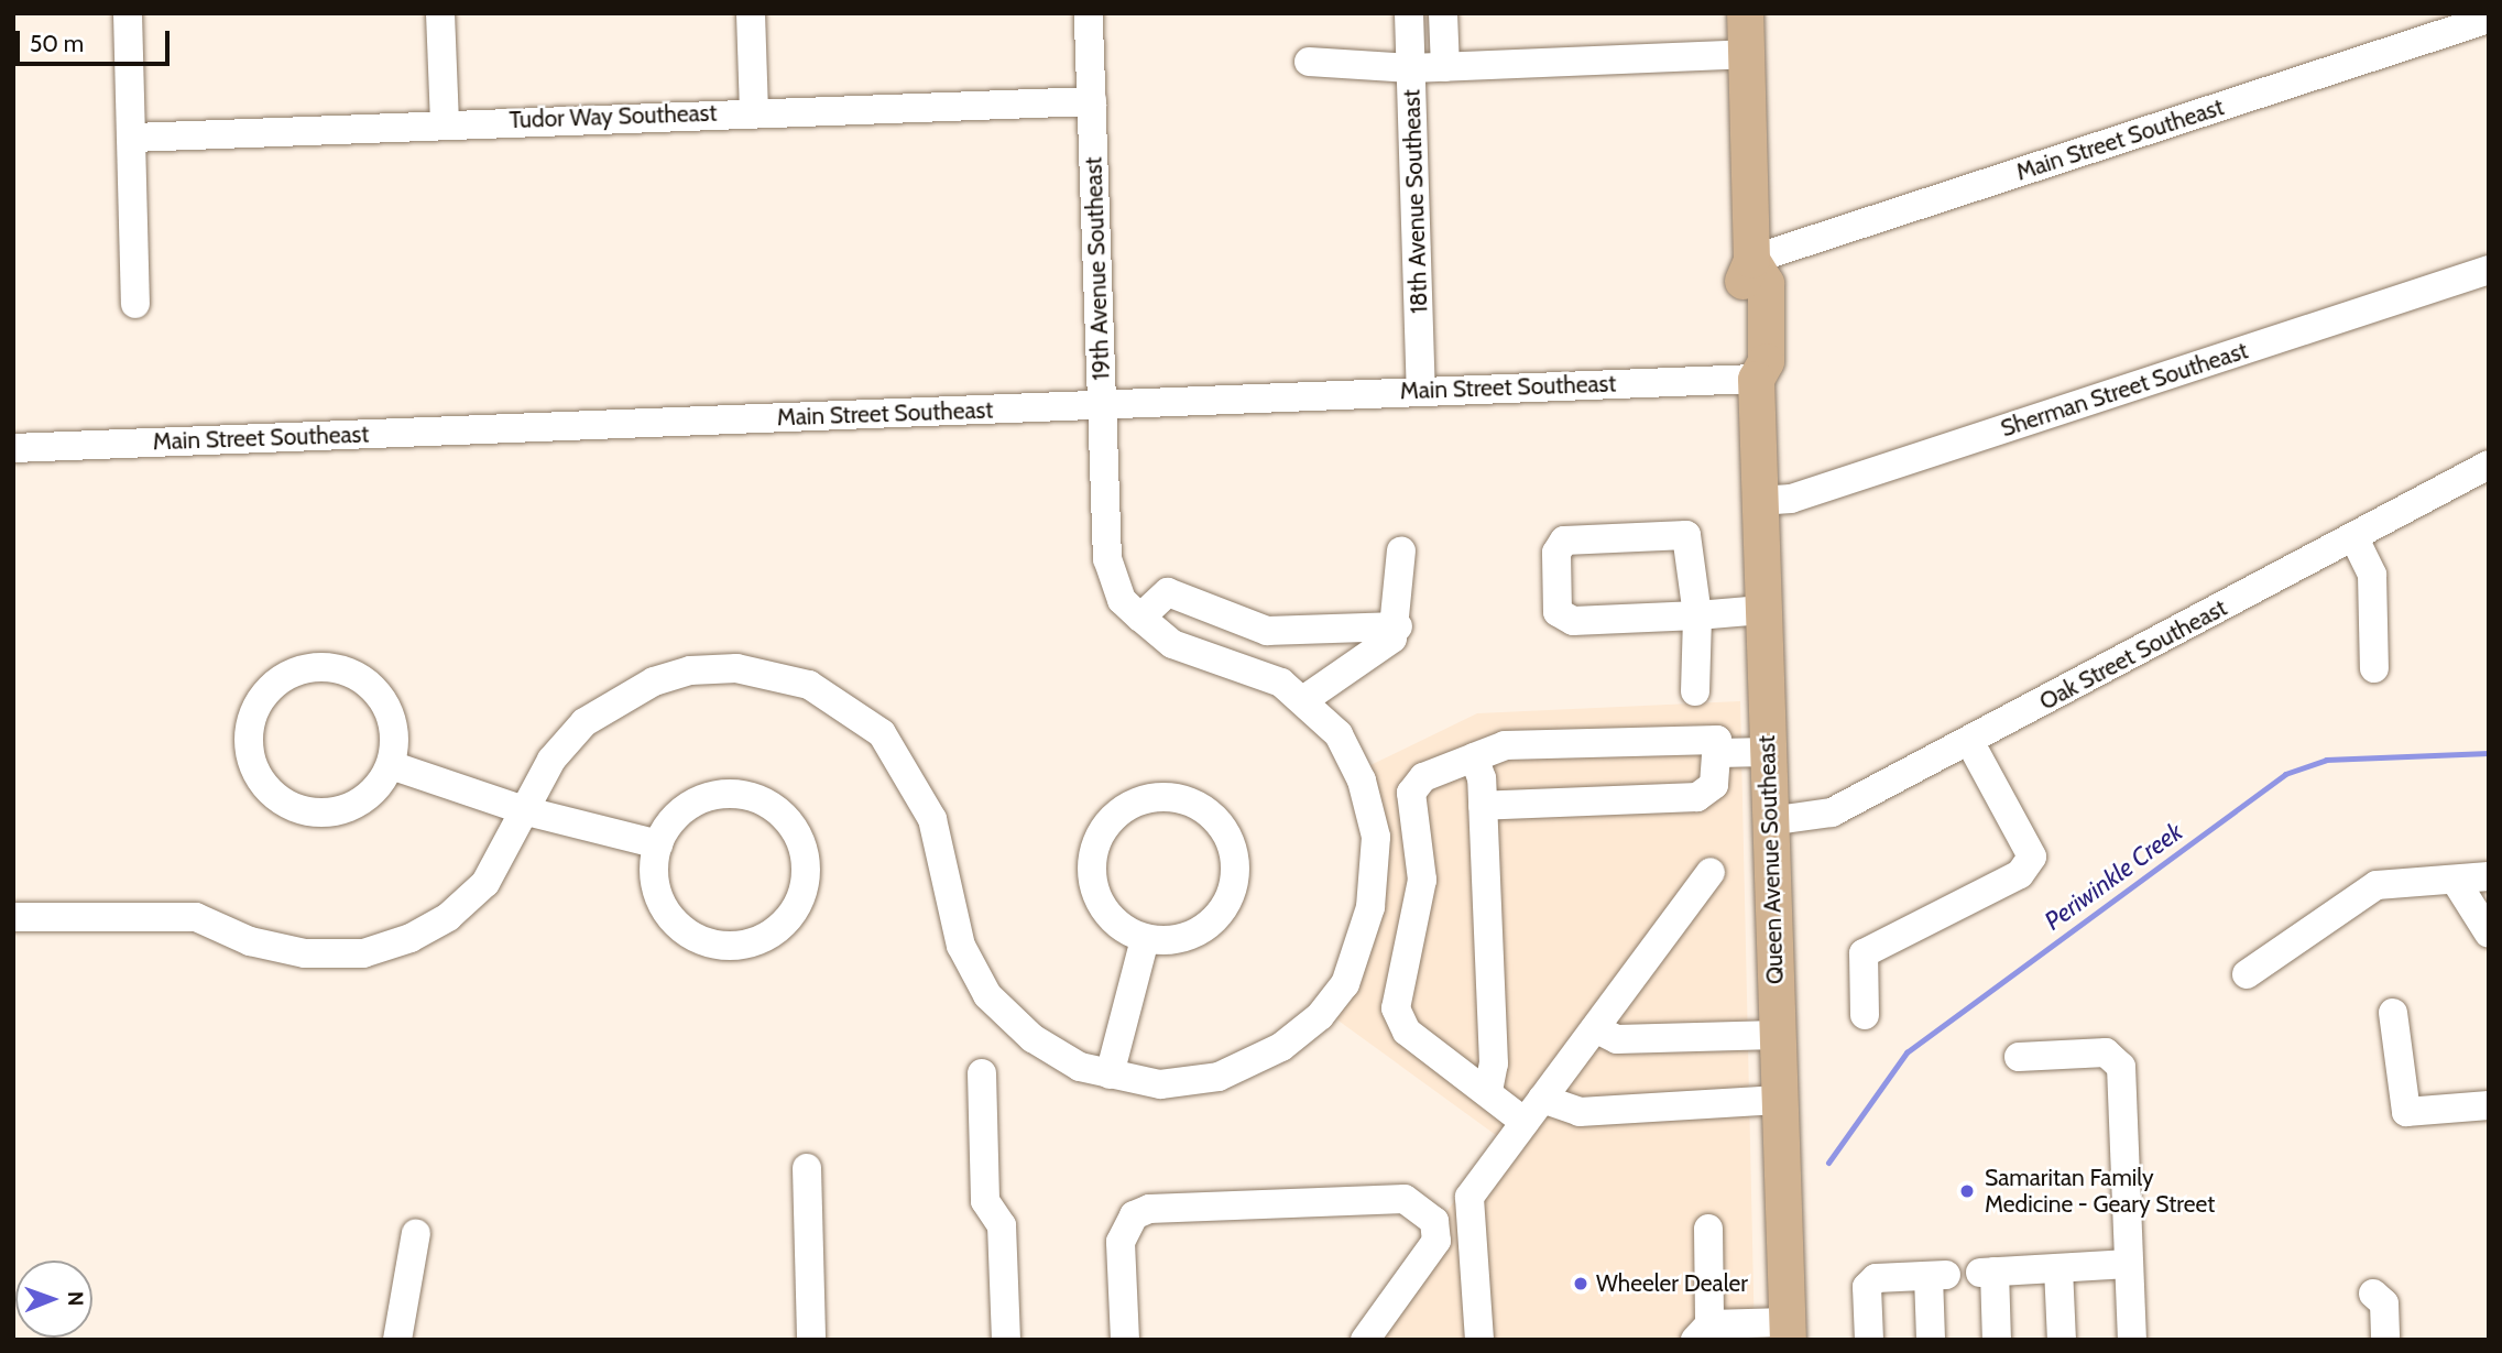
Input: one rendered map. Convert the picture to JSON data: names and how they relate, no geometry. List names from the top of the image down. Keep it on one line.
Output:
{"streets":{"main road":["Queen Avenue Southeast"],"street":["Tudor Way Southeast","Main Street Southeast","18th Avenue Southeast","19th Avenue Southeast","Sherman Street Southeast","Oak Street Southeast"]},"crossings":[["Tudor Way Southeast","19th Avenue Southeast"],["Main Street Southeast","18th Avenue Southeast"],["Main Street Southeast","19th Avenue Southeast"],["Main Street Southeast","Queen Avenue Southeast"],["Sherman Street Southeast","Queen Avenue Southeast"],["Oak Street Southeast","Queen Avenue Southeast"]],"water":["Periwinkle Creek"],"places":["Samaritan Family Medicine - Geary Street","Wheeler Dealer"],"scale_bar":"50 m","north":"right"}
